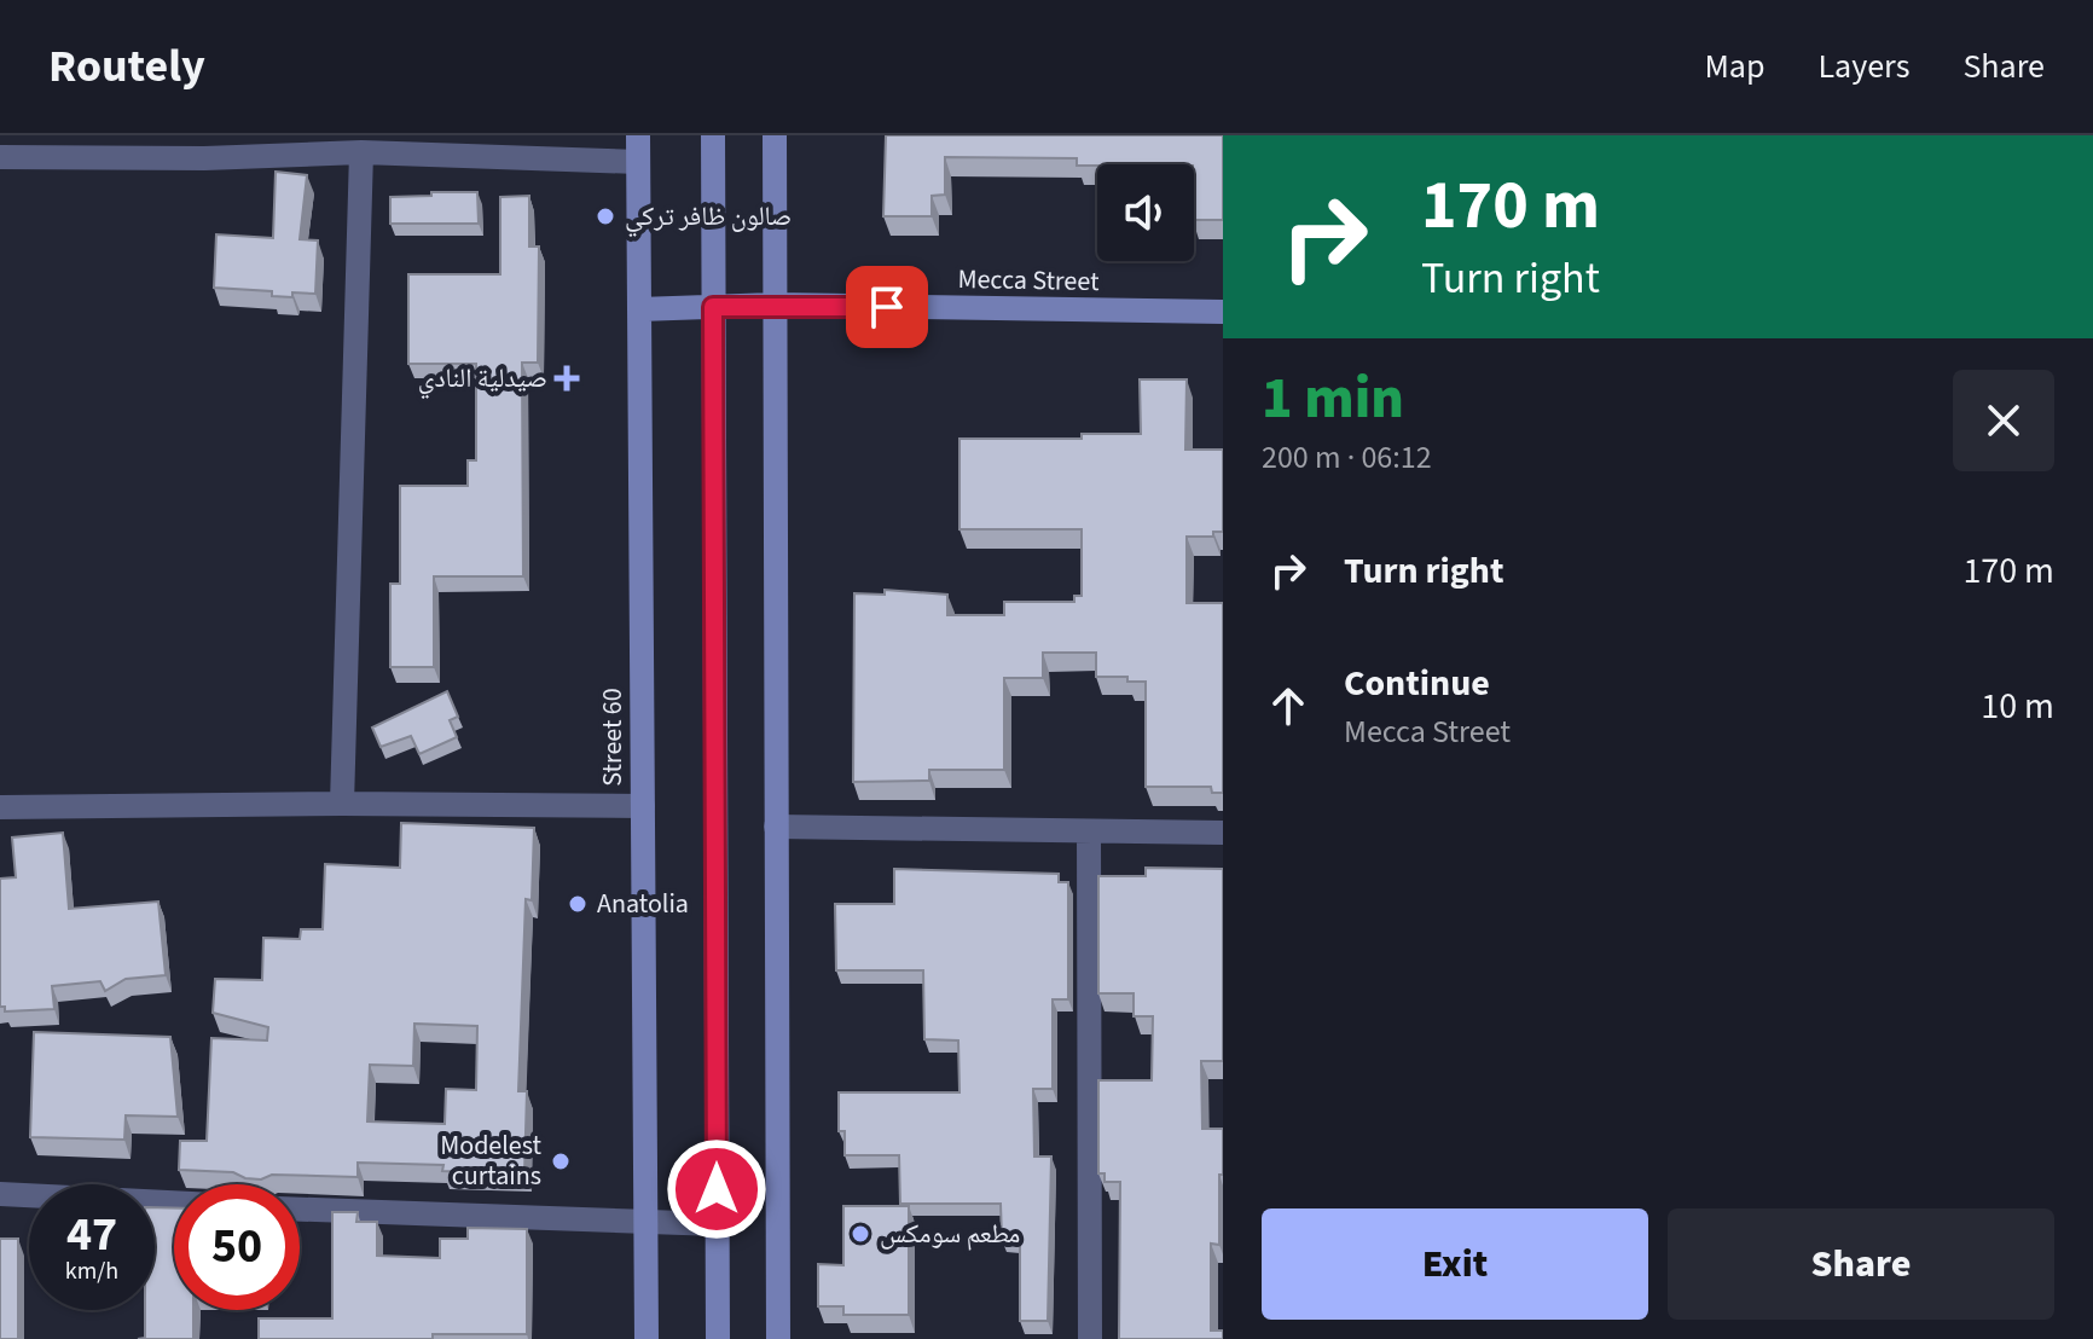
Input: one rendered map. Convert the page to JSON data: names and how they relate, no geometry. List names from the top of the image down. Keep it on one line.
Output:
{"streets":{"main road":["Mecca Street","Street 60"]},"crossings":[["Mecca Street","Street 60"]],"places":{"other":["صالون ظافر تركي","Anatolia","Modelest curtains","مطعم سومكس"],"health":["صيدلية النادي"]},"page":{"header":"Routely","nav":["Map","Layers","Share"],"turn":["170 m","Turn right"],"heading":["1 min","200 m · 06:12"],"list":[{"name":"Turn right","value":"170 m"},{"name":"Continue","note":"Mecca Street","value":"10 m"}],"speed":"47 km/h","limit":"50","buttons":["Exit","Share"]}}
